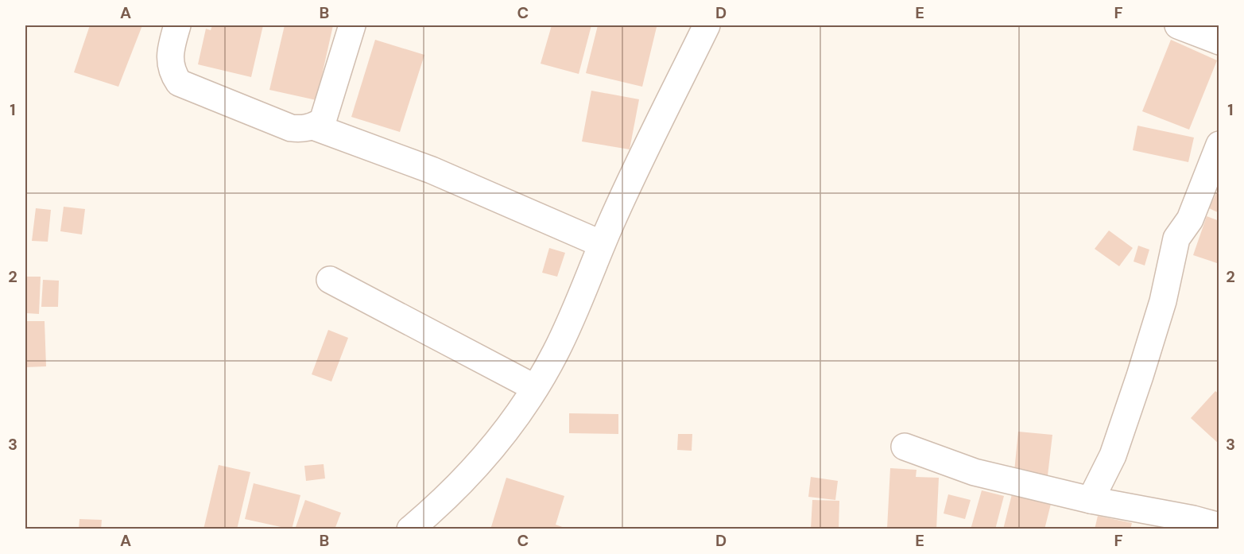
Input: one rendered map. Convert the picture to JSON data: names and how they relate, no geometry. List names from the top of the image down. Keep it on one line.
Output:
{"grid":{"columns":["A","B","C","D","E","F"],"rows":["1","2","3"]}}
